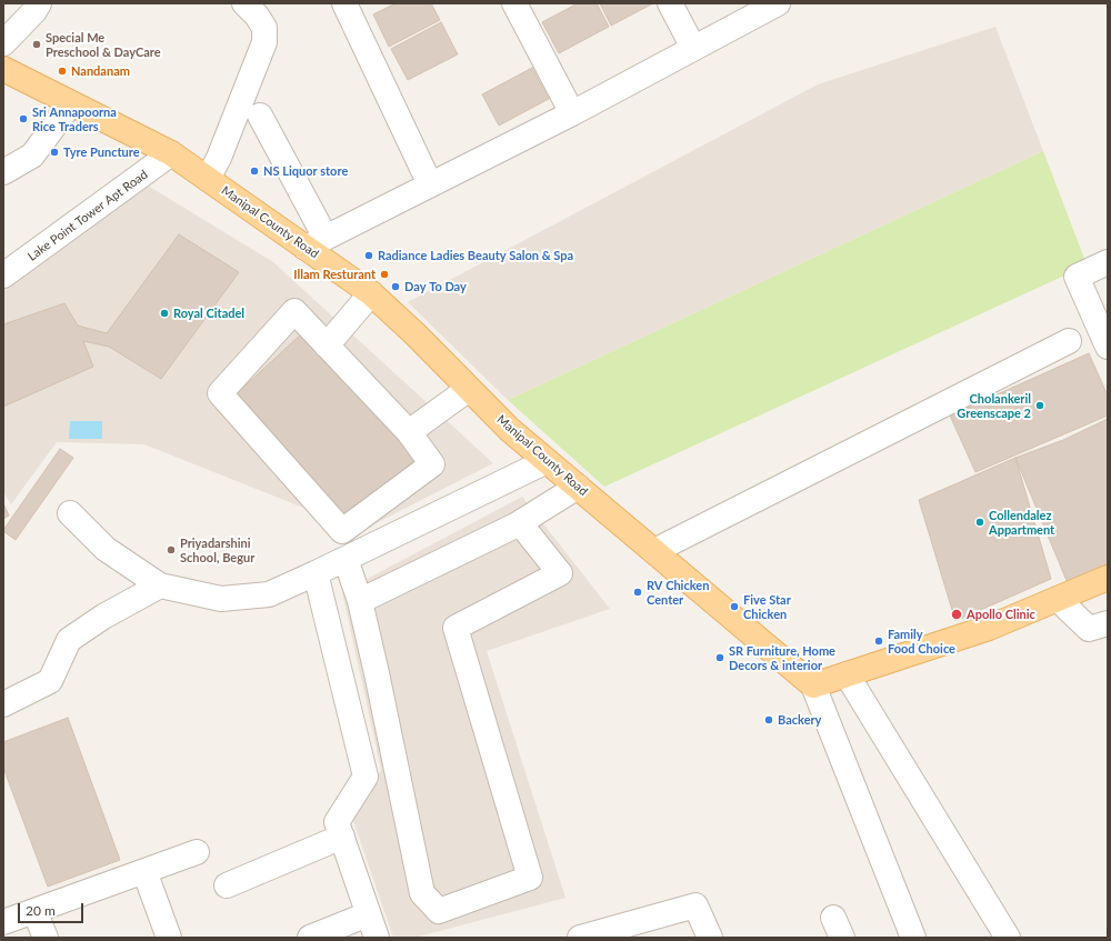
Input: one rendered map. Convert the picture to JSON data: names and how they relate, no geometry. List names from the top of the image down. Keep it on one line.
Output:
{"streets":{"main road":["Manipal County Road"],"street":["Lake Point Tower Apt Road"]},"crossings":[["Lake Point Tower Apt Road","Manipal County Road"]],"places":["Special Me Preschool & DayCare","Nandanam","Sri Annapoorna Rice Traders","Tyre Puncture","NS Liquor store","Radiance Ladies Beauty Salon & Spa","Illam Resturant","Day To Day","Royal Citadel","Cholankeril Greenscape 2","Collendalez Appartment","Priyadarshini School, Begur","RV Chicken Center","Five Star Chicken","Apollo Clinic","Family Food Choice","SR Furniture, Home Decors & interior","Backery"],"scale_bar":"20 m"}
